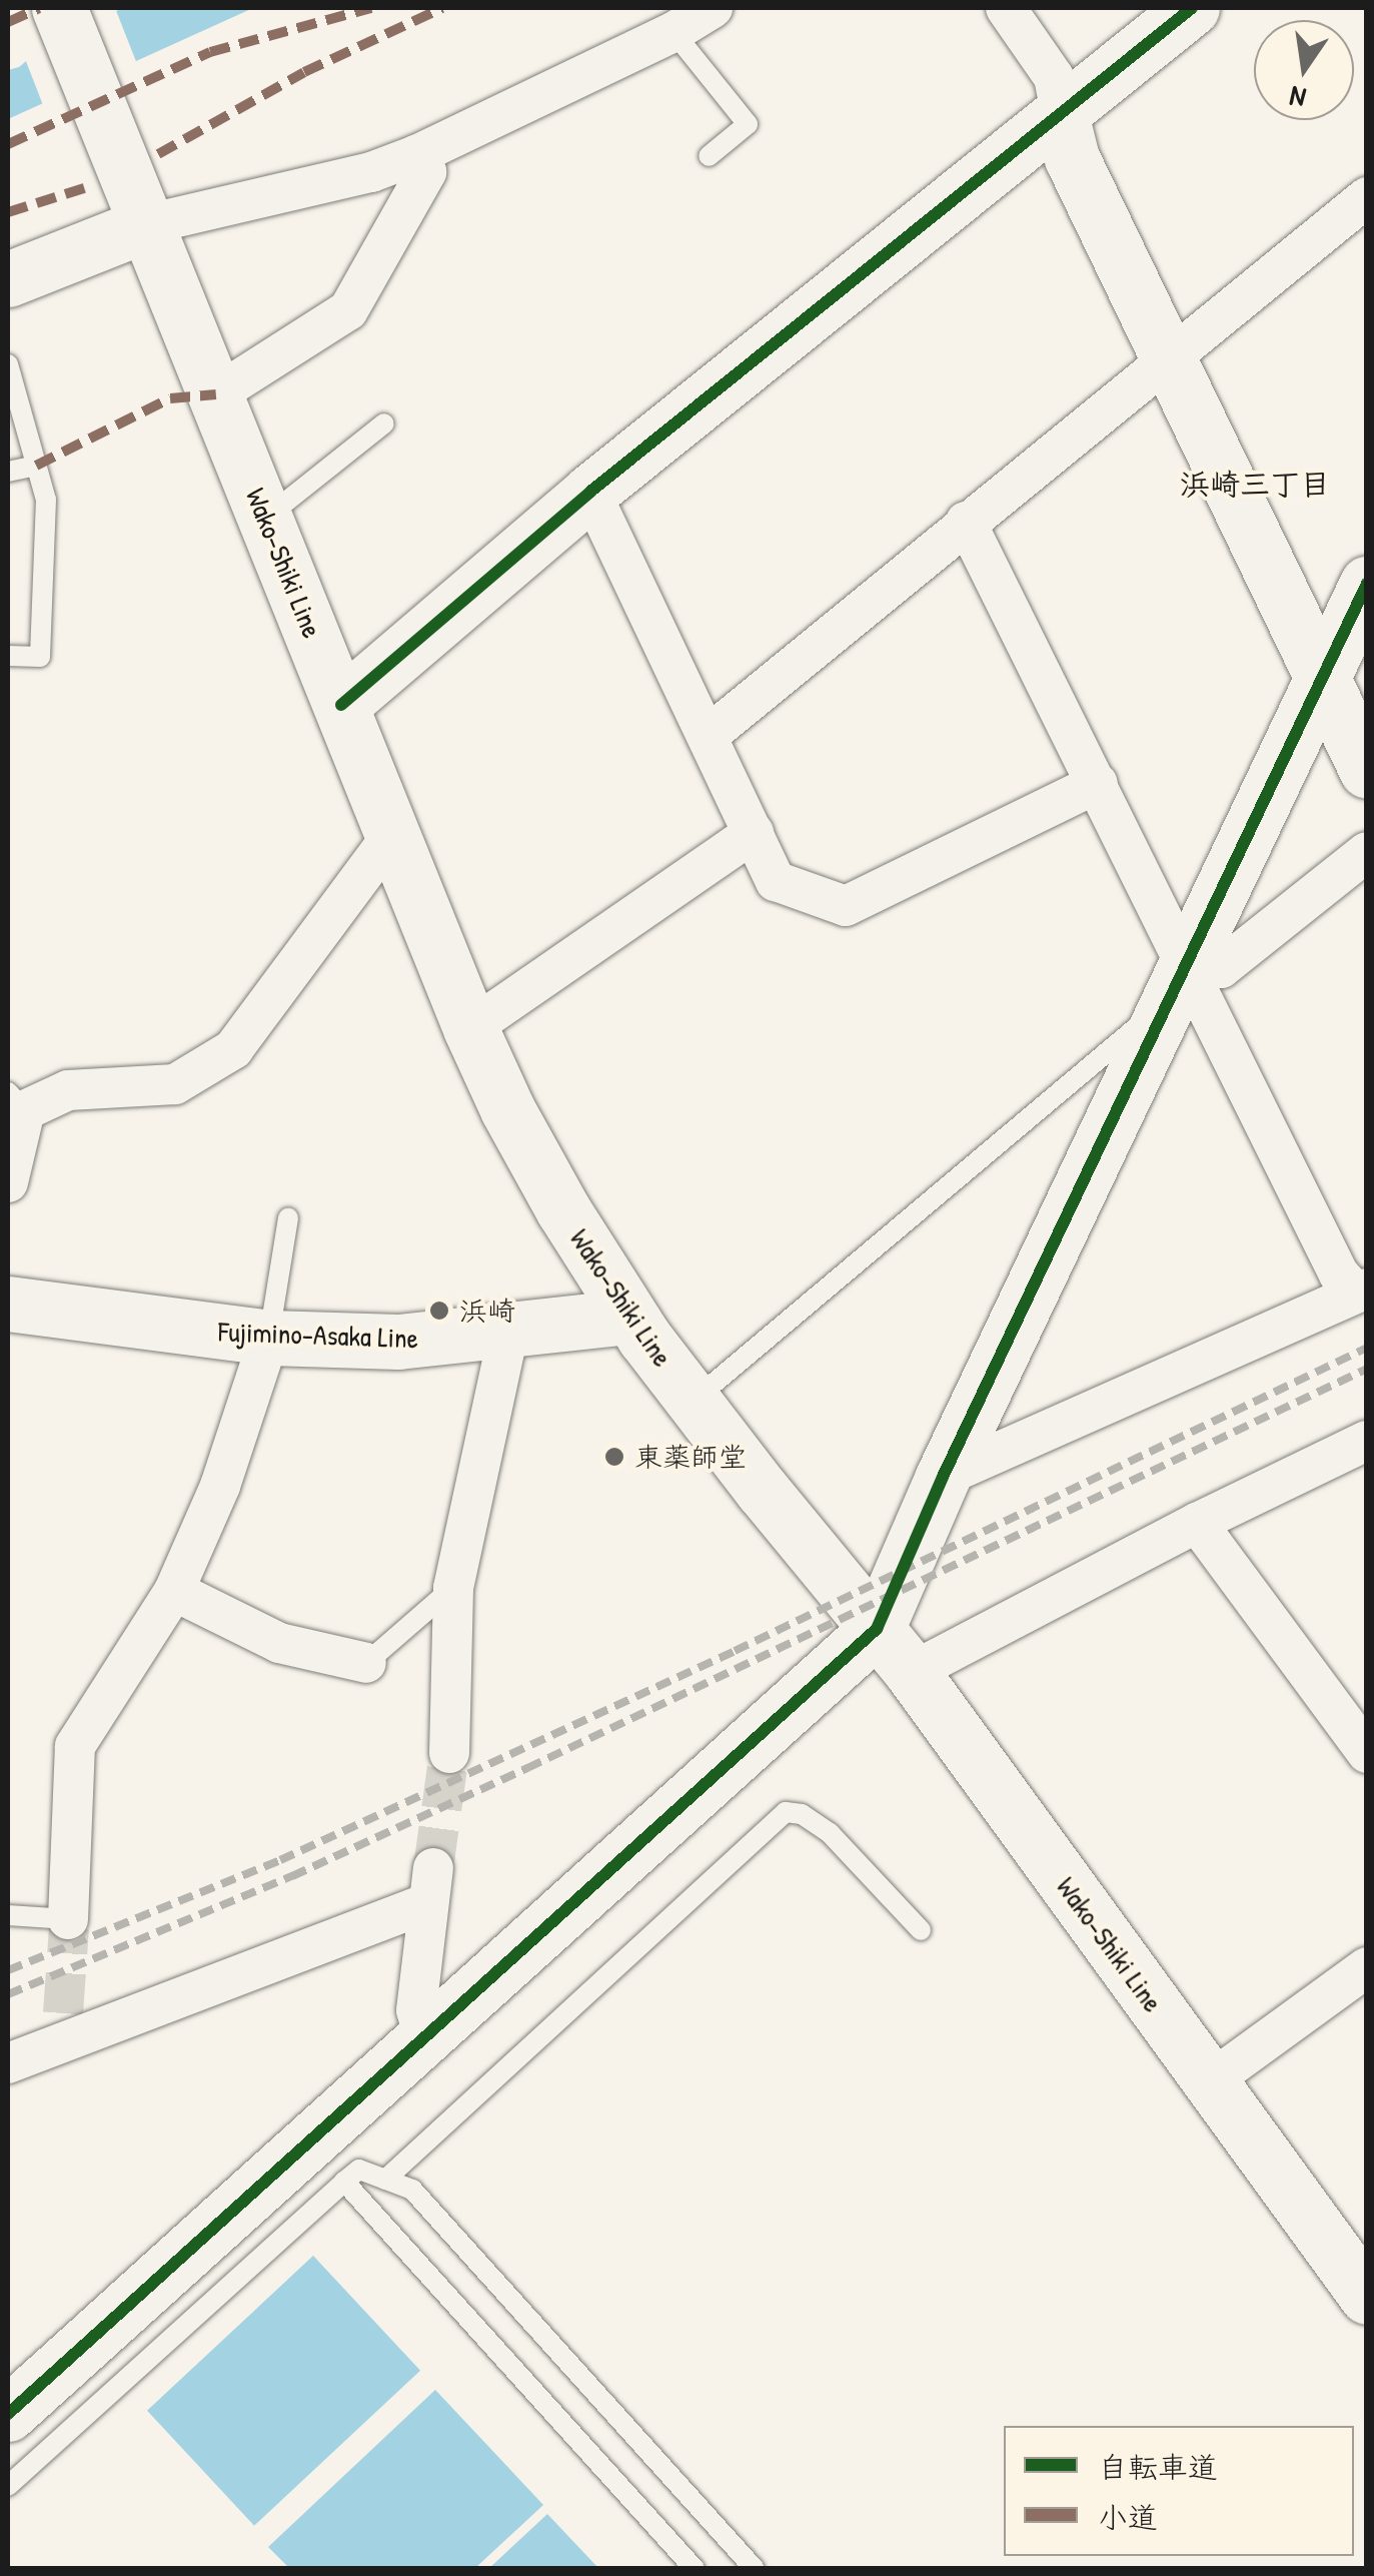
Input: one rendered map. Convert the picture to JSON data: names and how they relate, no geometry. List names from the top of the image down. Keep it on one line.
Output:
{"streets":{"street":["Wako-Shiki Line","Fujimino-Asaka Line"]},"crossings":[["Wako-Shiki Line","Fujimino-Asaka Line"]],"districts":["浜崎三丁目"],"places":["浜崎","東薬師堂"],"legend":["自転車道","小道"],"north":"bottom"}
